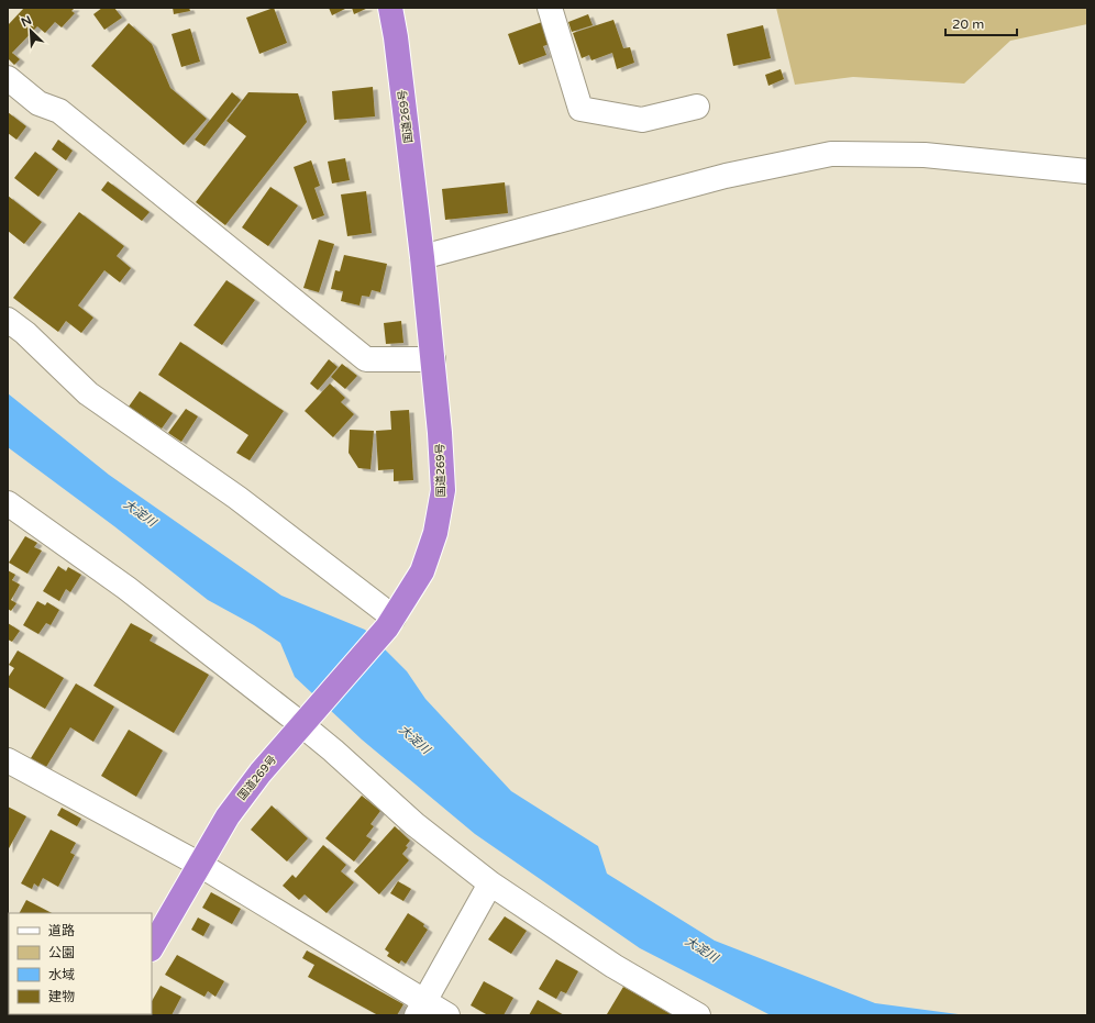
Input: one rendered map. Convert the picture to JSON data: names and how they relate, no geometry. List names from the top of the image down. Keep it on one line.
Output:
{"streets":{"highway":["国道269号"]},"water":["大淀川"],"legend":["道路","公園","水域","建物"],"scale_bar":"20 m","north":"top left"}
